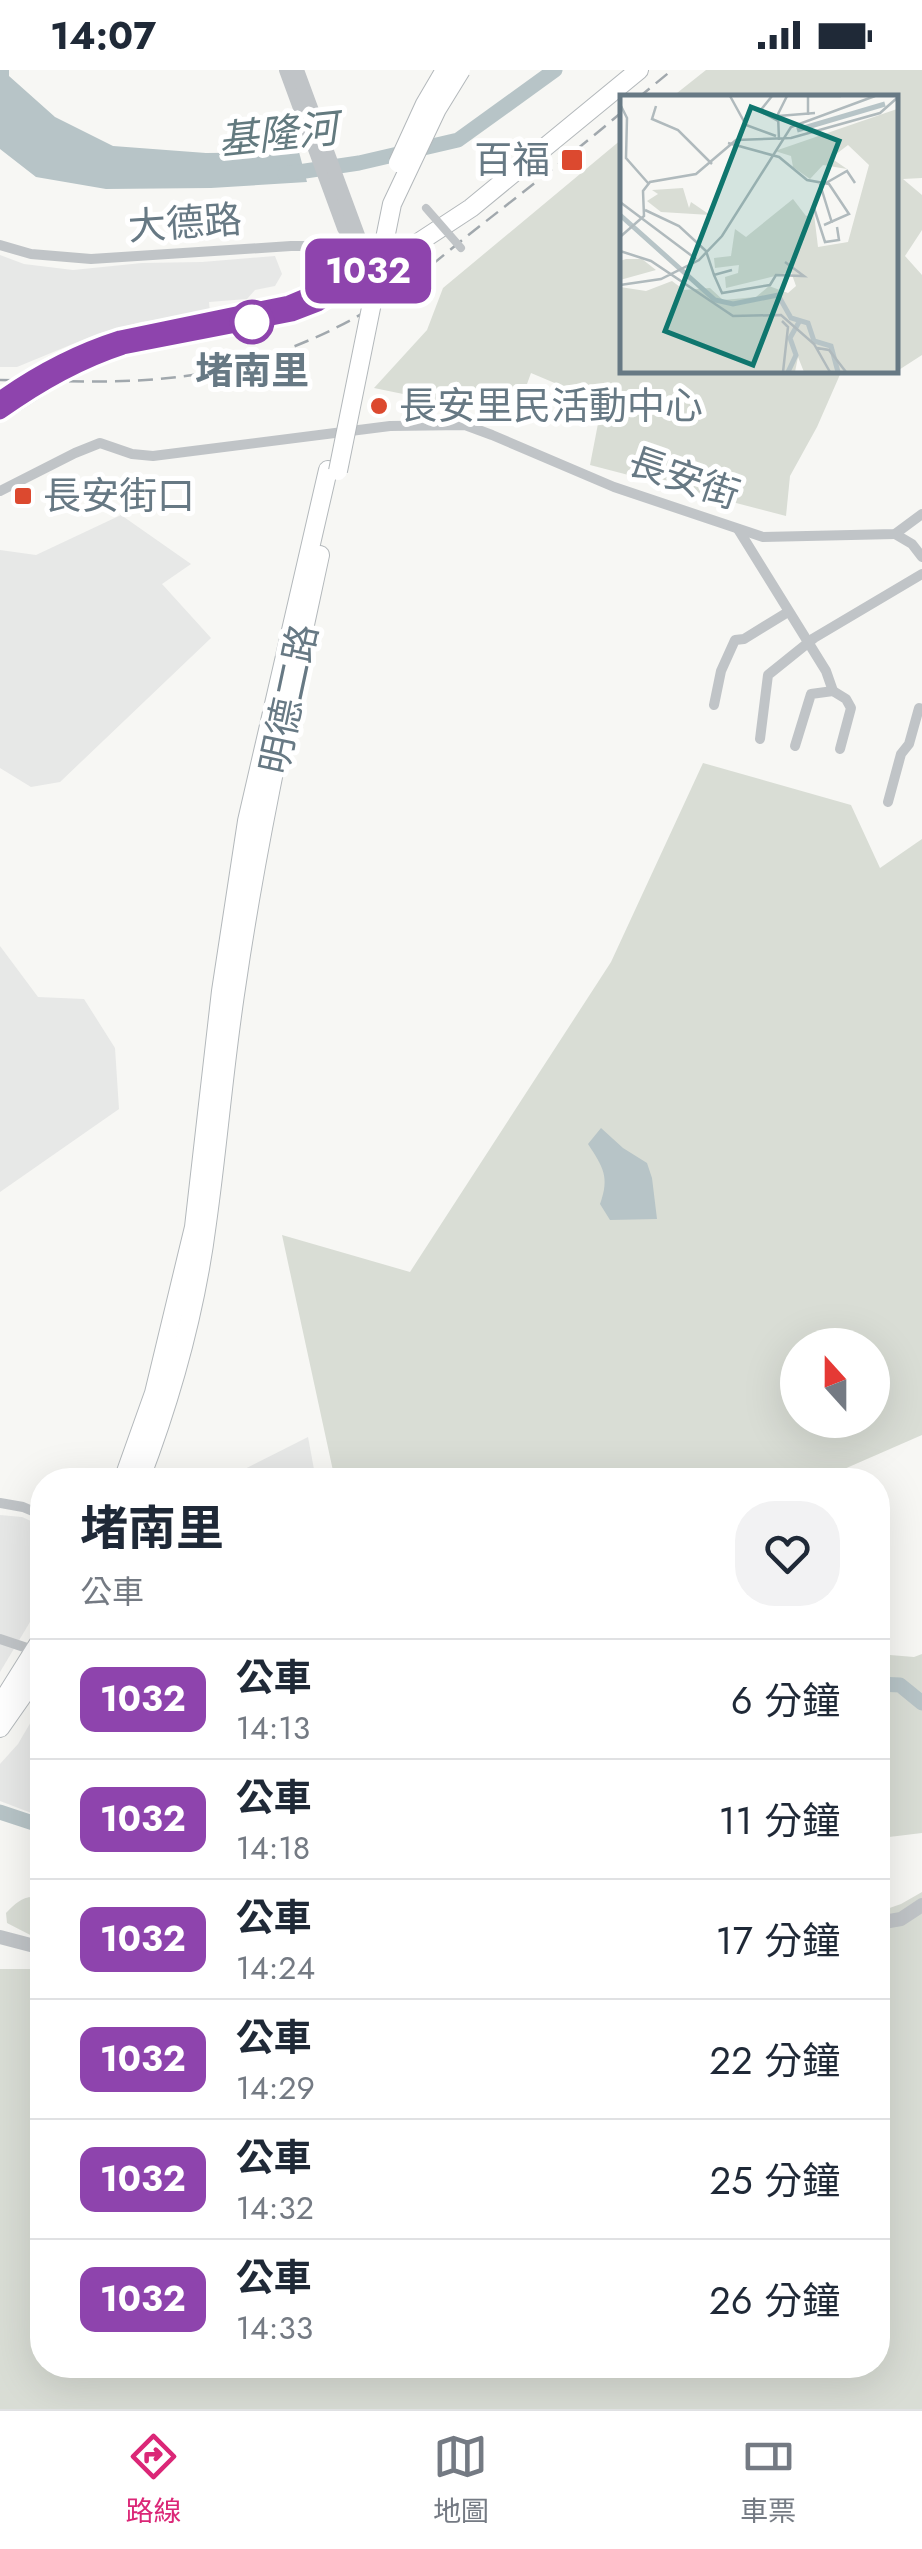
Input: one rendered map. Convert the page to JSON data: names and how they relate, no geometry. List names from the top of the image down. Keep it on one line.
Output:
{"streets":{"main road":["明德二路"],"street":["大德路","長安街"]},"water":["基隆河"],"places":{"transit":["百福","長安街口"],"other":["堵南里","長安里民活動中心"]},"lines":["bus line 1032"],"north":"top","page":{"status":"14:07","on_map":"1032","heading":["堵南里","公車"],"list":[{"mark":"1032","name":"公車","note":"14:13","value":"6 分鐘"},{"mark":"1032","name":"公車","note":"14:18","value":"11 分鐘"},{"mark":"1032","name":"公車","note":"14:24","value":"17 分鐘"},{"mark":"1032","name":"公車","note":"14:29","value":"22 分鐘"},{"mark":"1032","name":"公車","note":"14:32","value":"25 分鐘"},{"mark":"1032","name":"公車","note":"14:33","value":"26 分鐘"}],"tabs":["路線","地圖","車票"]}}
